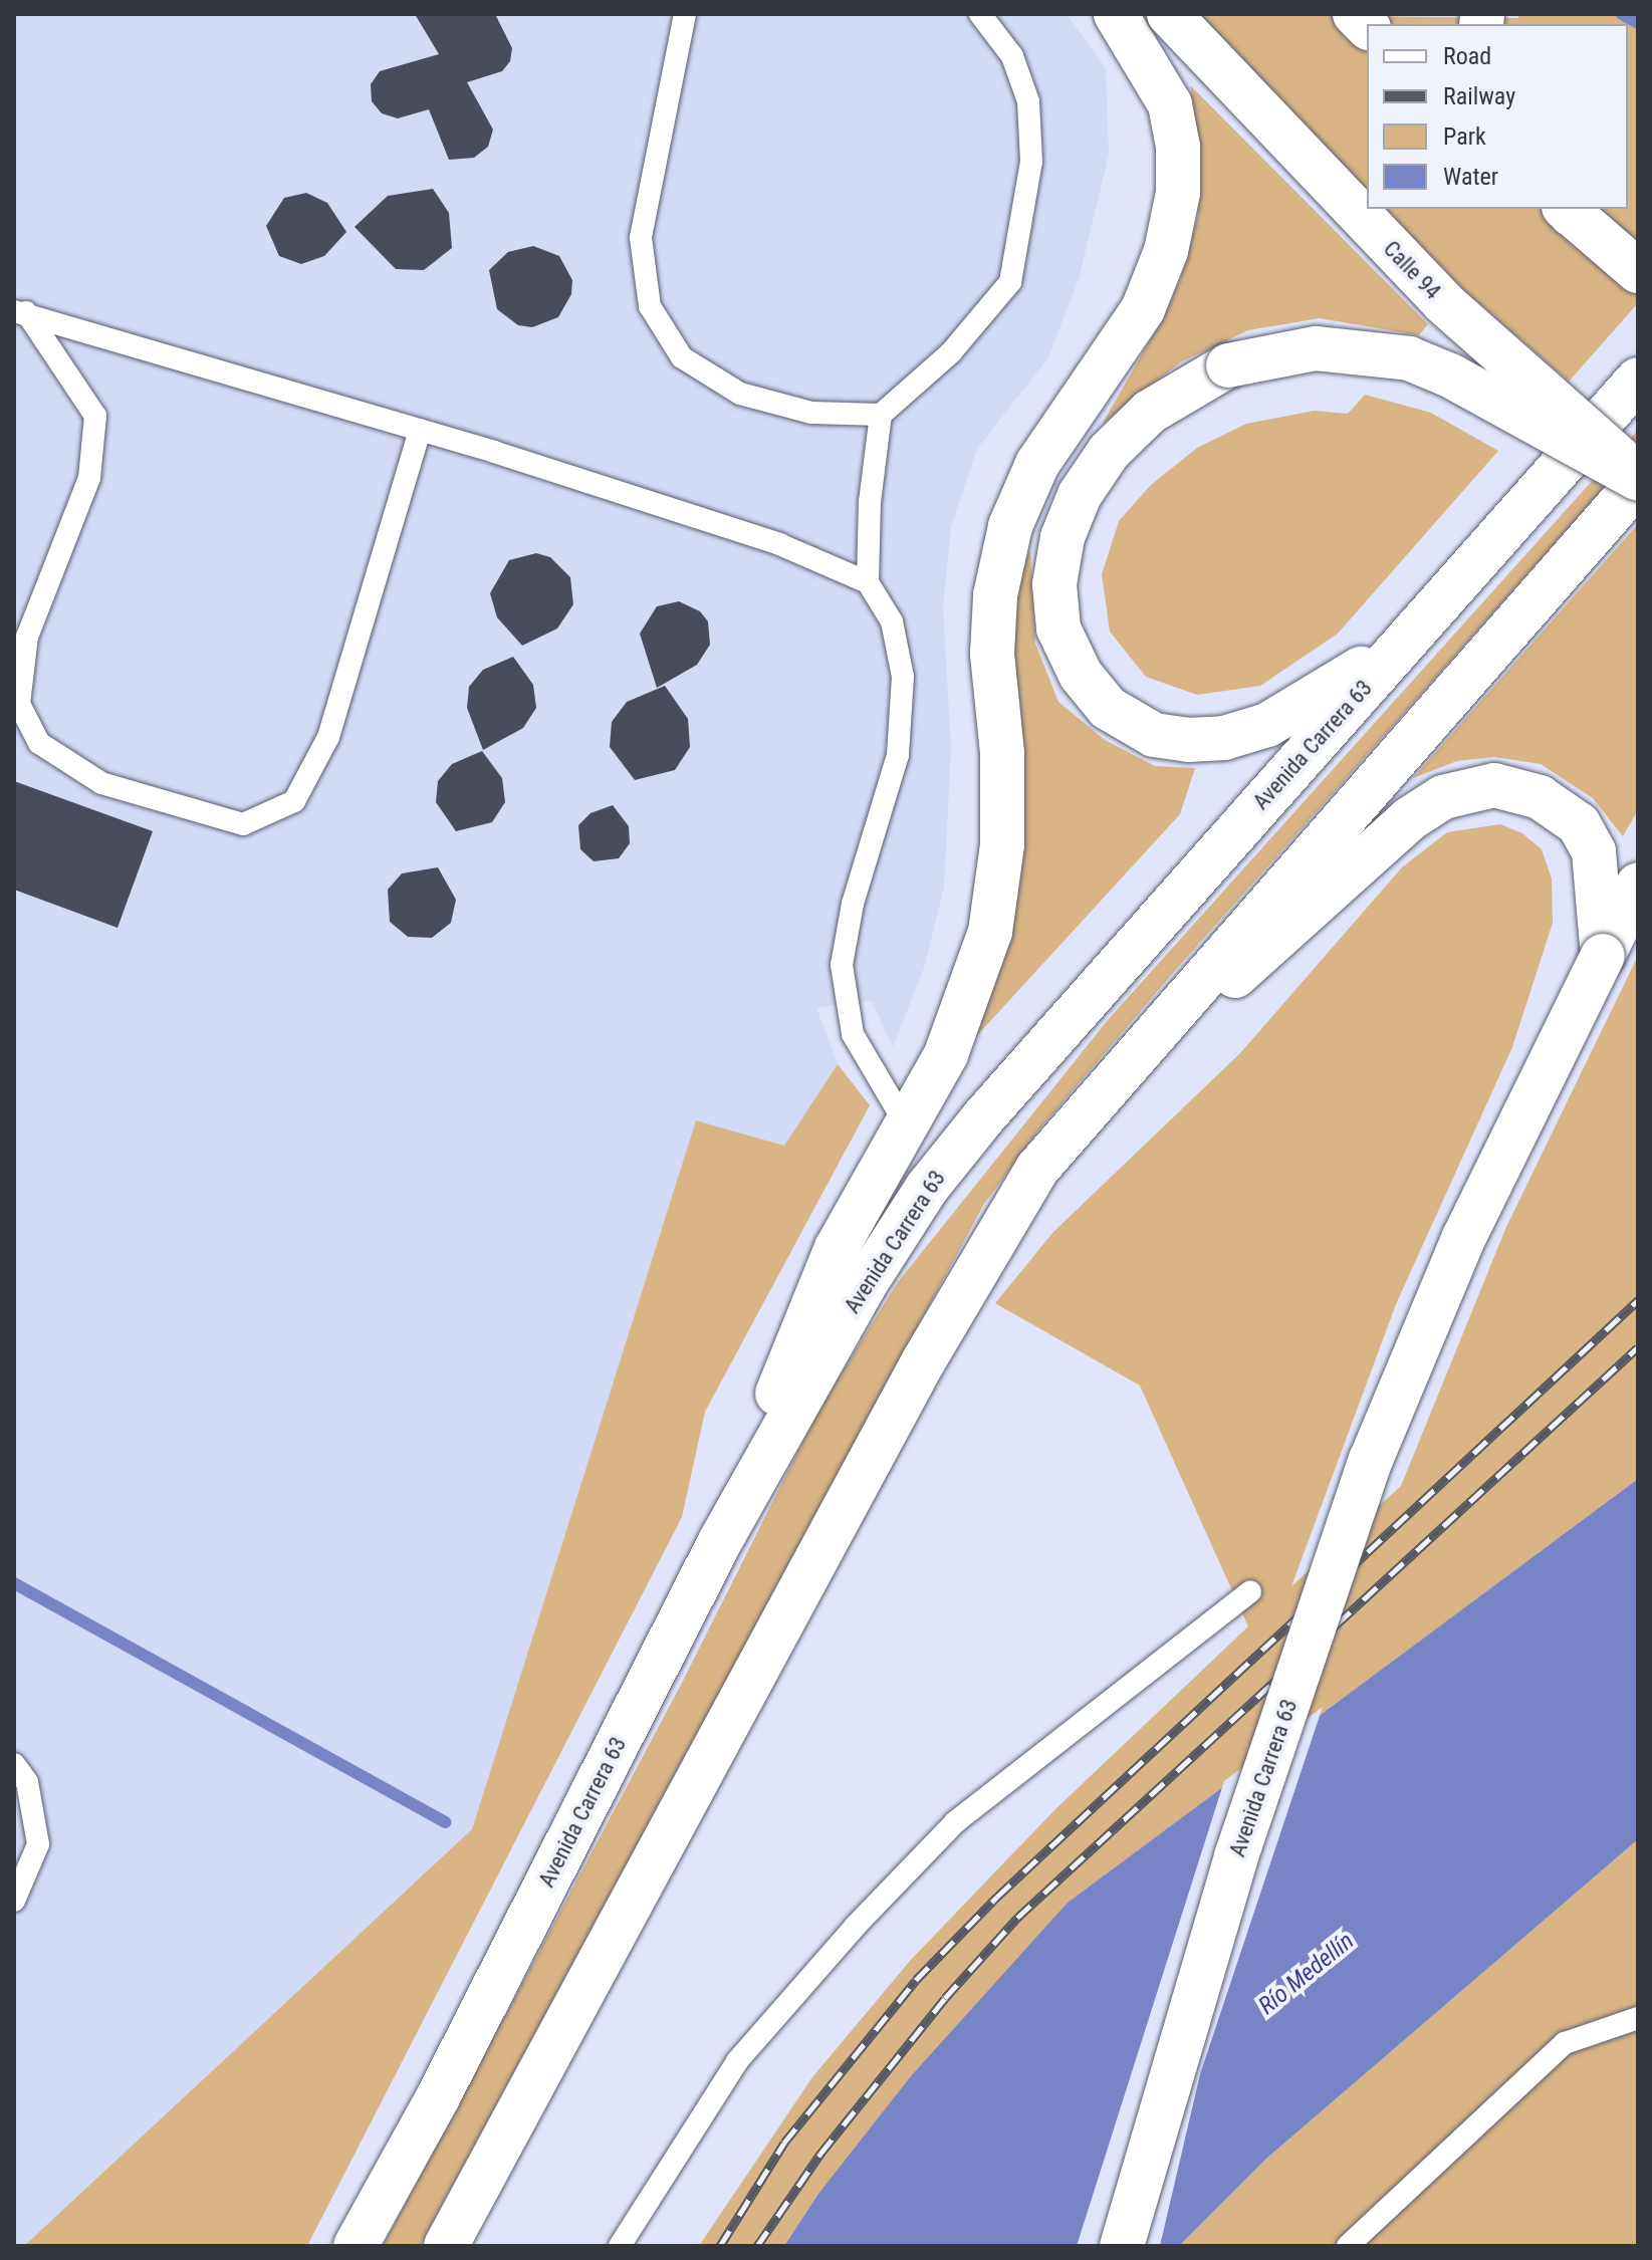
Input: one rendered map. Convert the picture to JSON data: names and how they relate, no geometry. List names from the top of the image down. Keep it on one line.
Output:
{"streets":{"main road":["Calle 94","Avenida Carrera 63"]},"water":["Río Medellín"],"legend":["Road","Railway","Park","Water"]}
